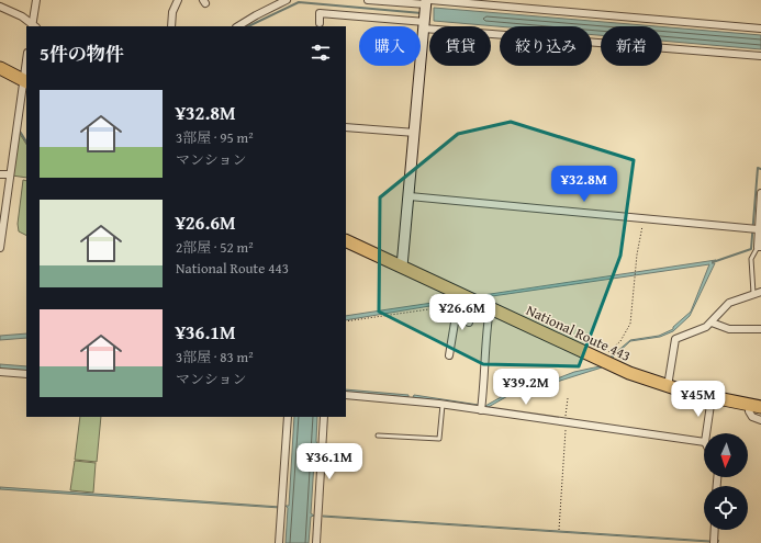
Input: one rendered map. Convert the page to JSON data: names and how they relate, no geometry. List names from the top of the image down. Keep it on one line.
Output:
{"streets":{"highway":["National Route 443"]},"north":"bottom","page":{"chip":["購入","賃貸","絞り込み","新着"],"heading":"5件の物件","list":[{"name":"¥32.8M","note":"3部屋 · 95 m² · マンション"},{"name":"¥26.6M","note":"2部屋 · 52 m² · National Route 443"},{"name":"¥36.1M","note":"3部屋 · 83 m² · マンション"}],"price":["¥32.8M","¥26.6M","¥39.2M","¥45M","¥36.1M"]}}
